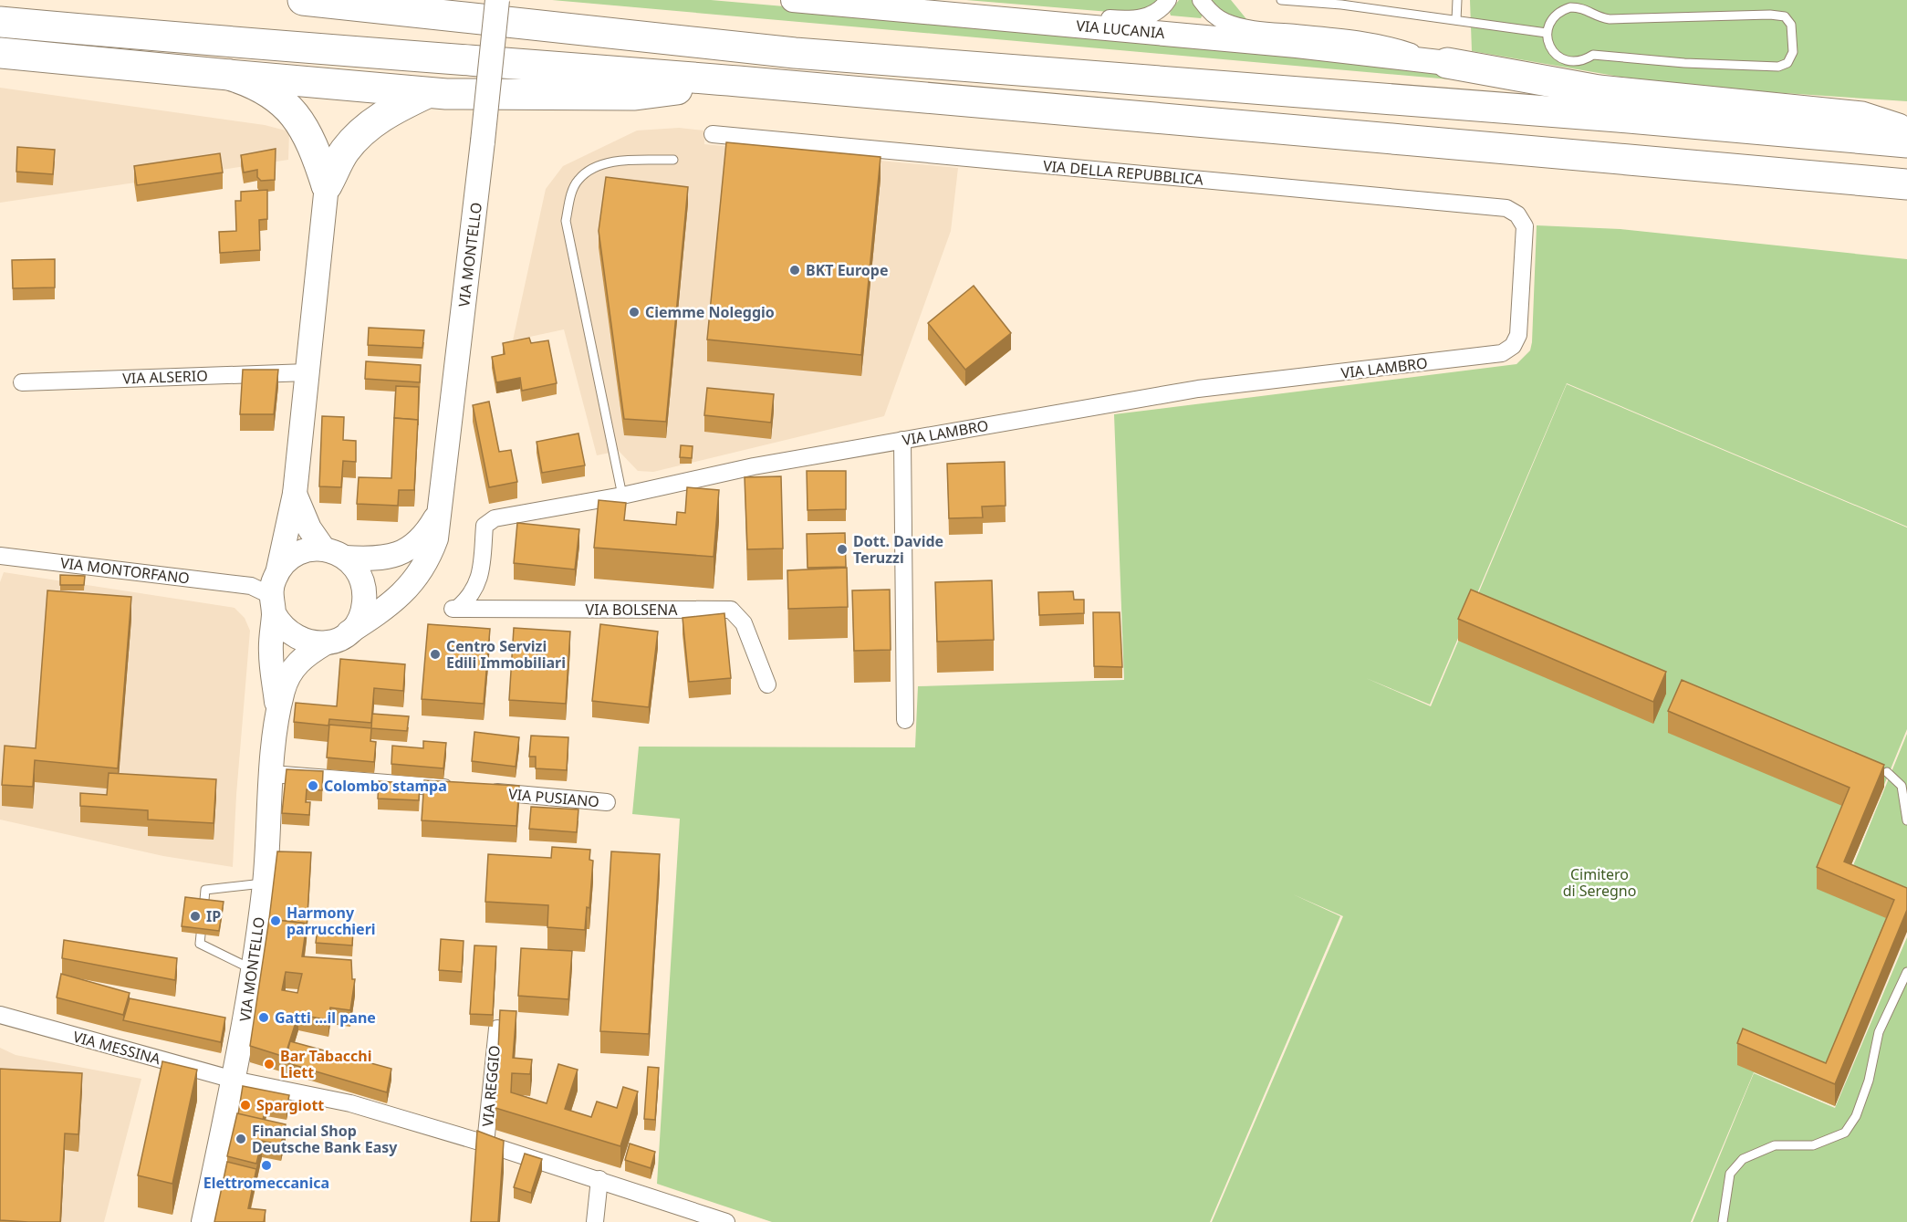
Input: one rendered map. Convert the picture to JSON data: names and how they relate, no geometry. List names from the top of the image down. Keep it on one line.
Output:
{"streets":{"street":["VIA LUCANIA","VIA DELLA REPUBBLICA","VIA MONTELLO","VIA LAMBRO","VIA ALSERIO","VIA MONTORFANO","VIA BOLSENA","VIA PUSIANO","VIA MESSINA","VIA REGGIO"]},"crossings":[["VIA DELLA REPUBBLICA","VIA LAMBRO"],["VIA MONTELLO","VIA ALSERIO"],["VIA MONTELLO","VIA MONTORFANO"],["VIA MONTELLO","VIA MESSINA"],["VIA MONTELLO","VIA REGGIO"],["VIA LAMBRO","VIA BOLSENA"],["VIA MESSINA","VIA REGGIO"]],"parks":["Cimitero di Seregno"],"places":["BKT Europe","Ciemme Noleggio","Dott. Davide Teruzzi","Centro Servizi Edili Immobiliari","Colombo stampa","IP","Harmony parrucchieri","Gatti ...il pane","Bar Tabacchi Liett","Spargiott","Financial Shop Deutsche Bank Easy","Elettromeccanica"]}
